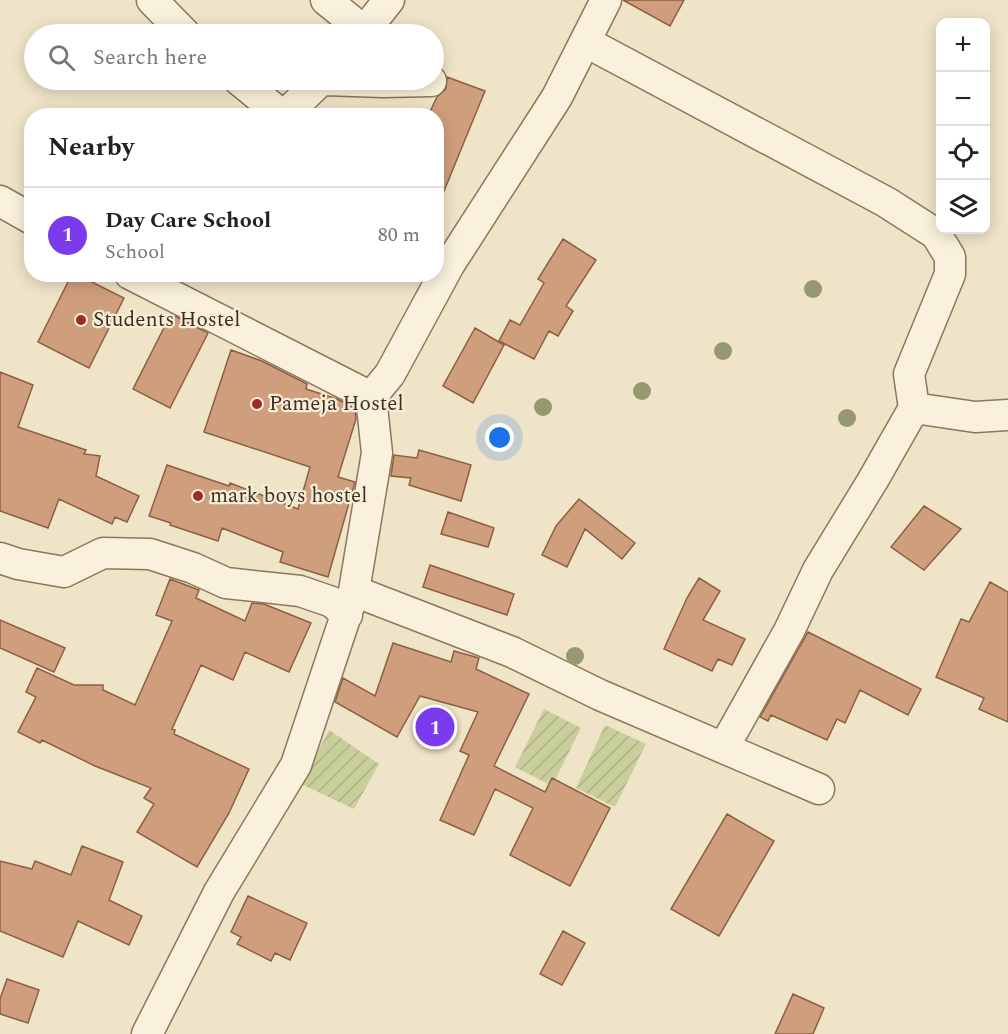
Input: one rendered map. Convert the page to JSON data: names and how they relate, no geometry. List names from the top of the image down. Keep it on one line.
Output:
{"places":["Students Hostel","Pameja Hostel","mark boys hostel"],"page":{"map_buttons":["+","−"],"search":"Search here","heading":"Nearby","list":[{"mark":"1","name":"Day Care School","note":"School","value":"80 m"}],"pins":"1"}}
